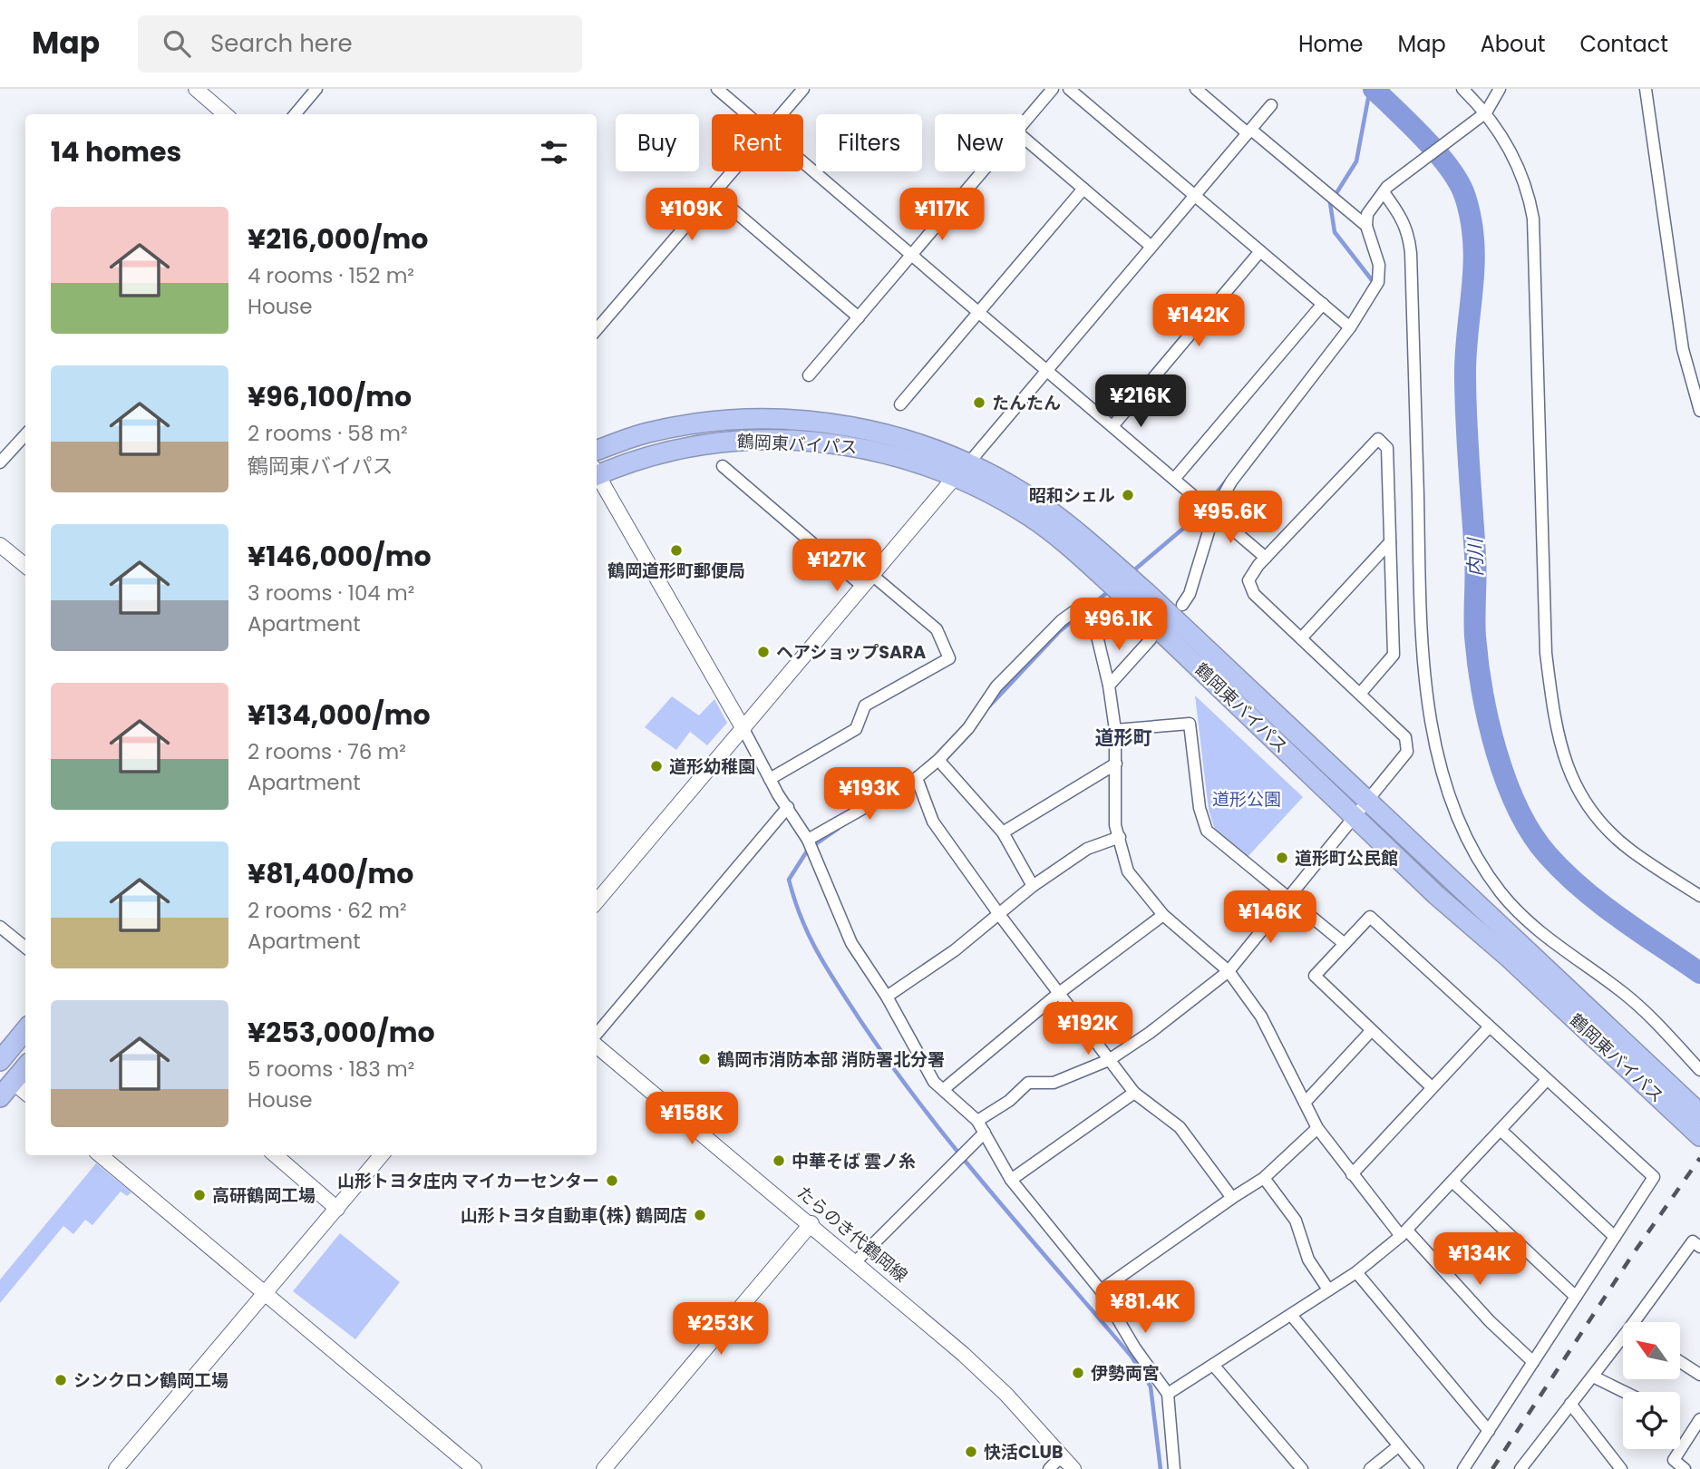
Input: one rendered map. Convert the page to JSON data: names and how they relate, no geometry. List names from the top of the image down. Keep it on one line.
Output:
{"streets":{"highway":["鶴岡東バイパス"],"street":["たらのき代鶴岡線"]},"districts":["道形町"],"water":["内川"],"parks":["道形公園"],"places":["たんたん","昭和シェル","鶴岡道形町郵便局","ヘアショップSARA","道形幼稚園","道形町公民館","鶴岡市消防本部 消防署北分署","中華そば 雲ノ糸","山形トヨタ庄内 マイカーセンター","高研鶴岡工場","山形トヨタ自動車(株) 鶴岡店","伊勢両宮","シンクロン鶴岡工場","快活CLUB"],"north":"top left","page":{"header":"Map","search":"Search here","nav":["Home","Map","About","Contact"],"chip":["Buy","Rent","Filters","New"],"heading":"14 homes","price":["¥109K","¥117K","¥142K","¥216K","¥95.6K","¥127K","¥96.1K","¥193K","¥146K","¥192K","¥158K","¥134K","¥81.4K","¥253K"],"list":[{"name":"¥216,000/mo","note":"4 rooms · 152 m² · House"},{"name":"¥96,100/mo","note":"2 rooms · 58 m² · 鶴岡東バイパス"},{"name":"¥146,000/mo","note":"3 rooms · 104 m² · Apartment"},{"name":"¥134,000/mo","note":"2 rooms · 76 m² · Apartment"},{"name":"¥81,400/mo","note":"2 rooms · 62 m² · Apartment"},{"name":"¥253,000/mo","note":"5 rooms · 183 m² · House"}]}}
